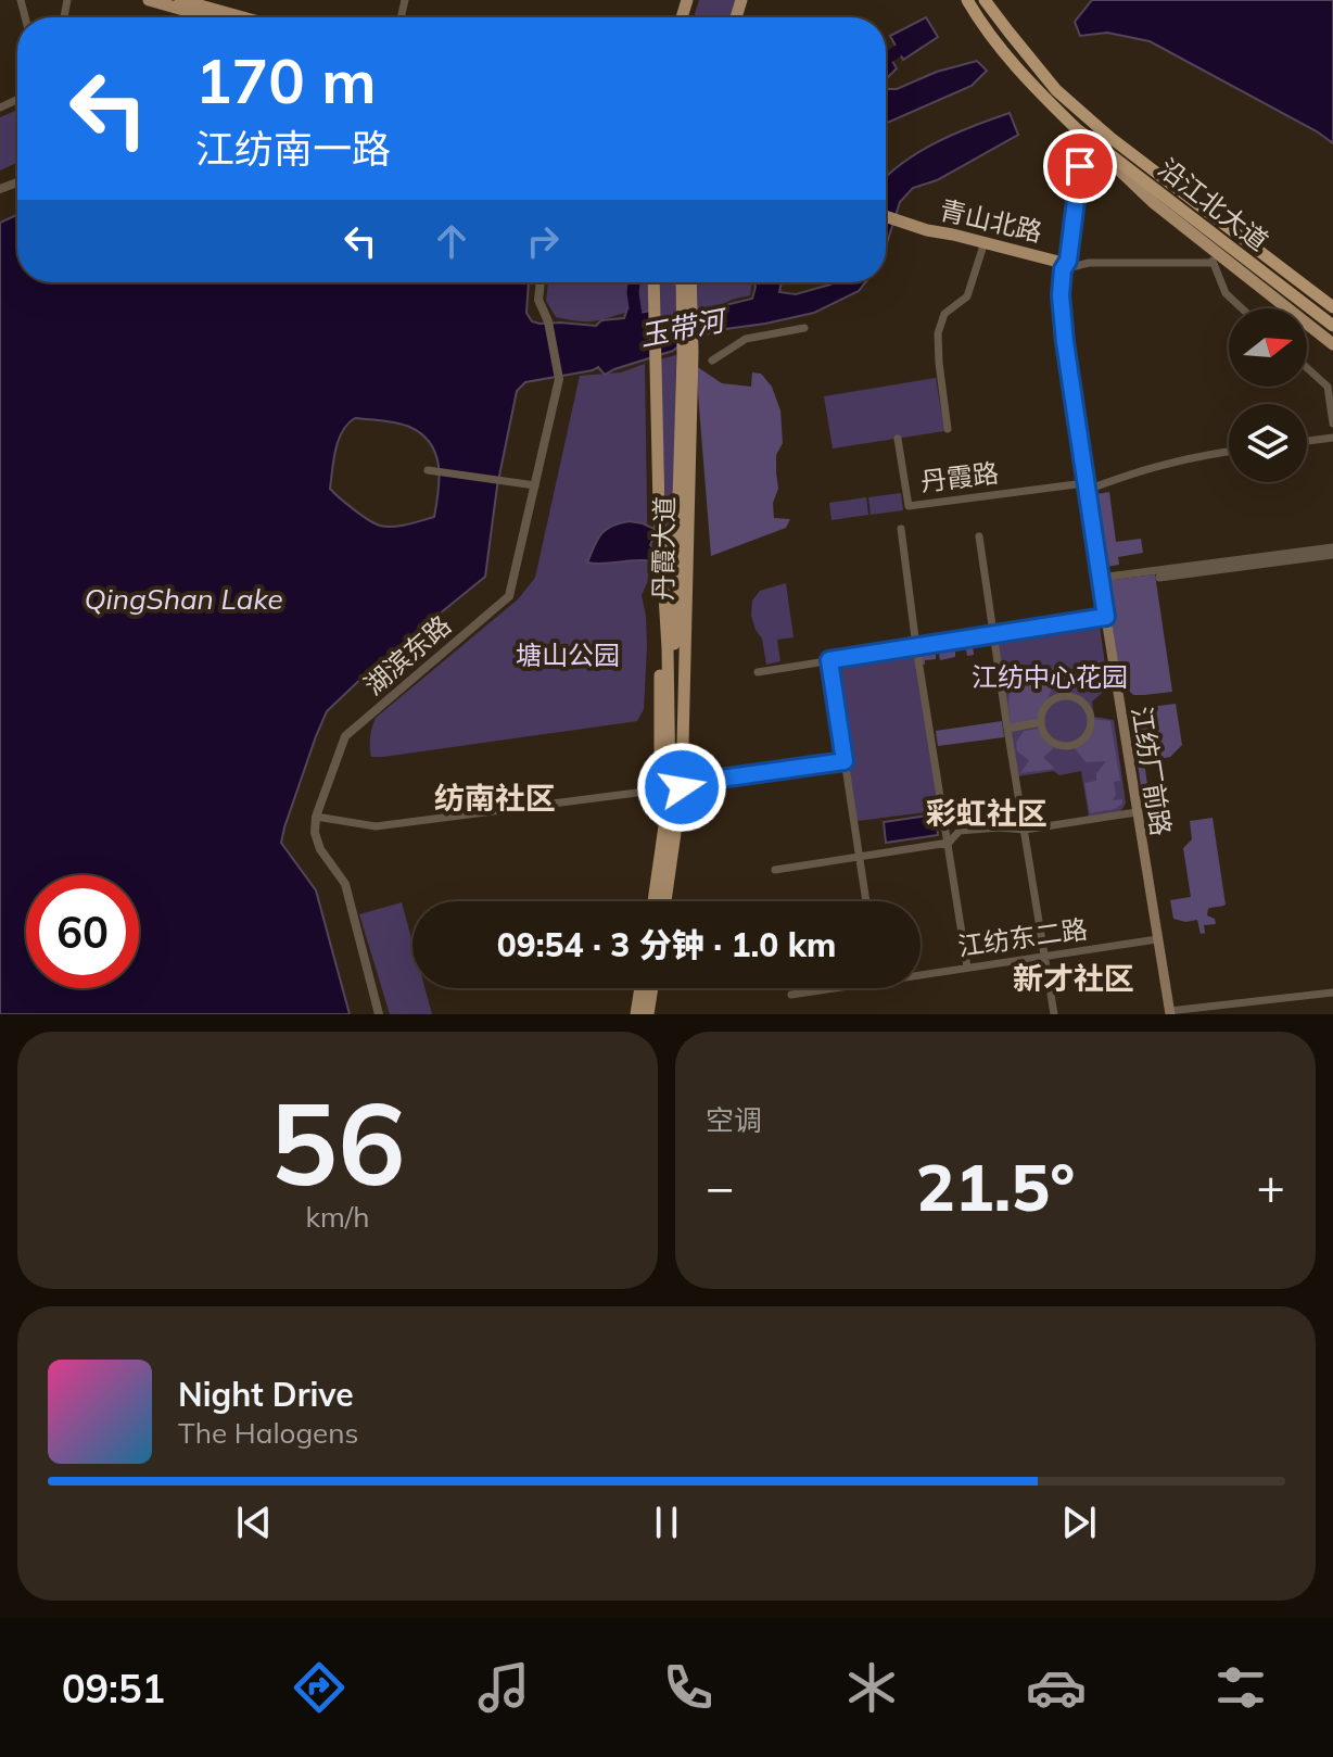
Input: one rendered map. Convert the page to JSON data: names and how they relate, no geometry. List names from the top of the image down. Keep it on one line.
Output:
{"streets":{"highway":["沿江北大道"],"main road":["青山北路","丹霞大道","江纺厂前路"],"street":["丹霞路","湖滨东路","江纺东二路"]},"crossings":[["青山北路","江纺厂前路"],["丹霞路","江纺厂前路"],["江纺厂前路","江纺东二路"]],"districts":["纺南社区","彩虹社区","新才社区"],"water":["玉带河","QingShan Lake"],"parks":["塘山公园","江纺中心花园"],"north":"right","page":{"turn":["170 m","江纺南一路"],"limit":"60","trip":"09:54 · 3 分钟 · 1.0 km","tile":[["56","km/h"],"空调"],"heat":["−","21.5°","+"],"song":["Night Drive","The Halogens"],"tabs":"09:51"}}
